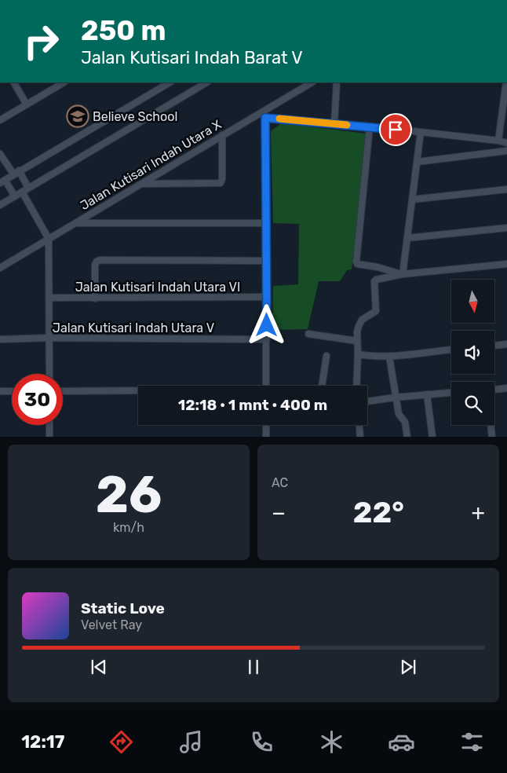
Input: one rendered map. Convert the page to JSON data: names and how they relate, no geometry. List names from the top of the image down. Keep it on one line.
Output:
{"streets":{"street":["Jalan Kutisari Indah Utara X","Jalan Kutisari Indah Utara VI","Jalan Kutisari Indah Utara V"]},"places":{"school or university":["Believe School"]},"north":"bottom","page":{"turn":["250 m","Jalan Kutisari Indah Barat V"],"limit":"30","trip":"12:18 · 1 mnt · 400 m","tile":[["26","km/h"],"AC"],"heat":["−","22°","+"],"song":["Static Love","Velvet Ray"],"tabs":"12:17"}}
